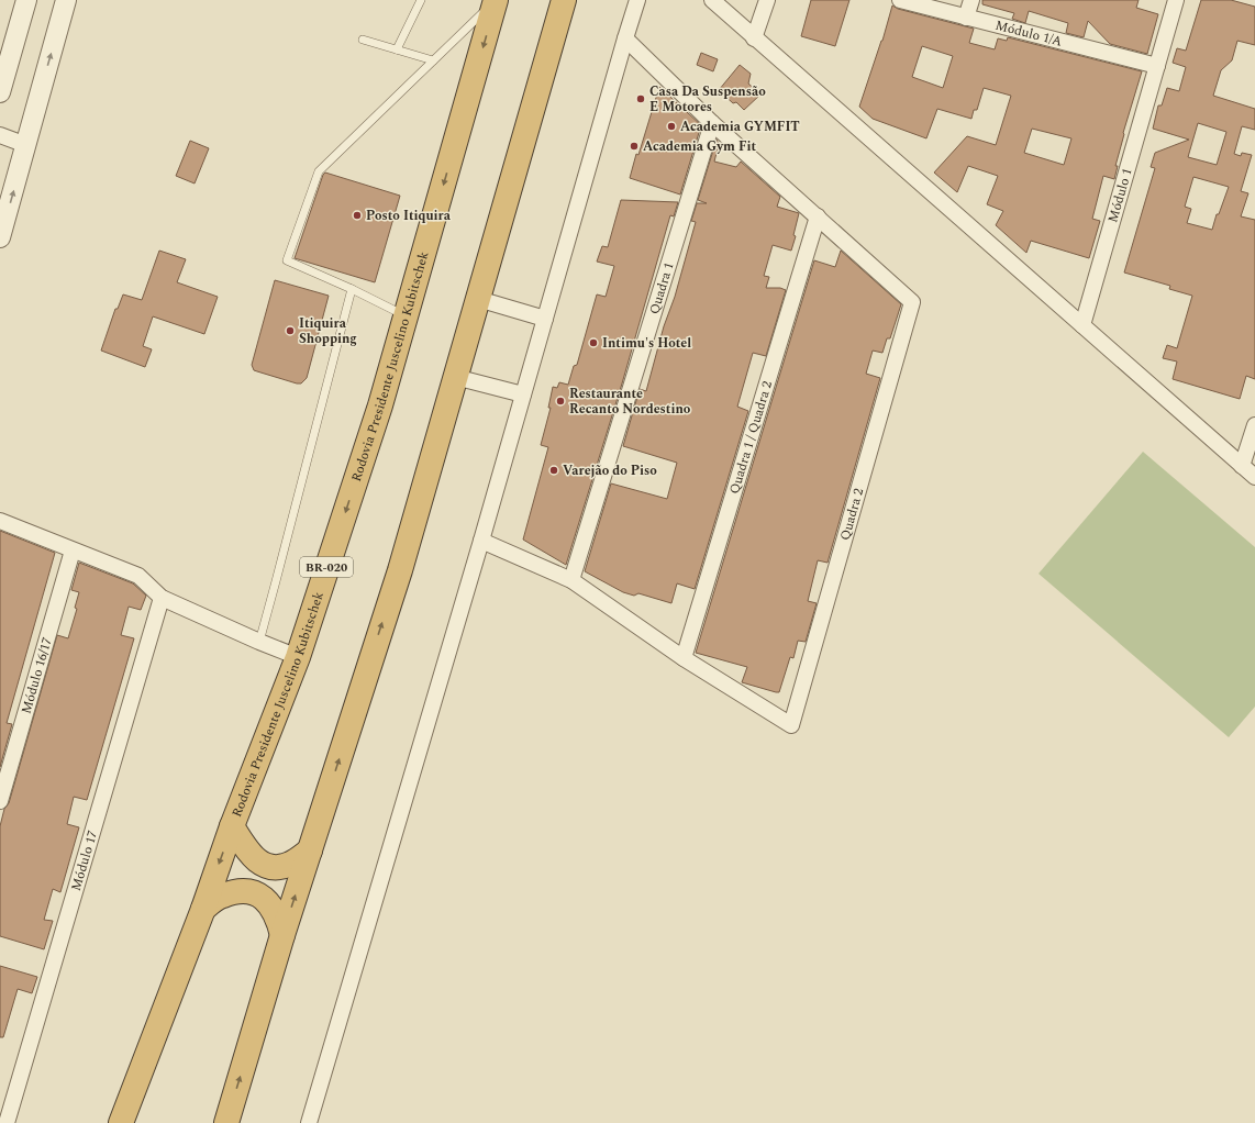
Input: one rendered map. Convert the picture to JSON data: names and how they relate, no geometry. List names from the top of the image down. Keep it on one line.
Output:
{"streets":{"highway":["Rodovia Presidente Juscelino Kubitschek","BR-020"],"street":["Módulo 1/A","Módulo 1","Quadra 1","Quadra 1 / Quadra 2","Quadra 2","Módulo 16/17","Módulo 17"]},"crossings":[["Módulo 1/A","Módulo 1"],["Quadra 1 / Quadra 2","Quadra 2"]],"places":["Casa Da Suspensão E Motores","Academia GYMFIT","Academia Gym Fit","Posto Itiquira","Itiquira Shopping","Intimu's Hotel","Restaurante Recanto Nordestino","Varejão do Piso"]}
